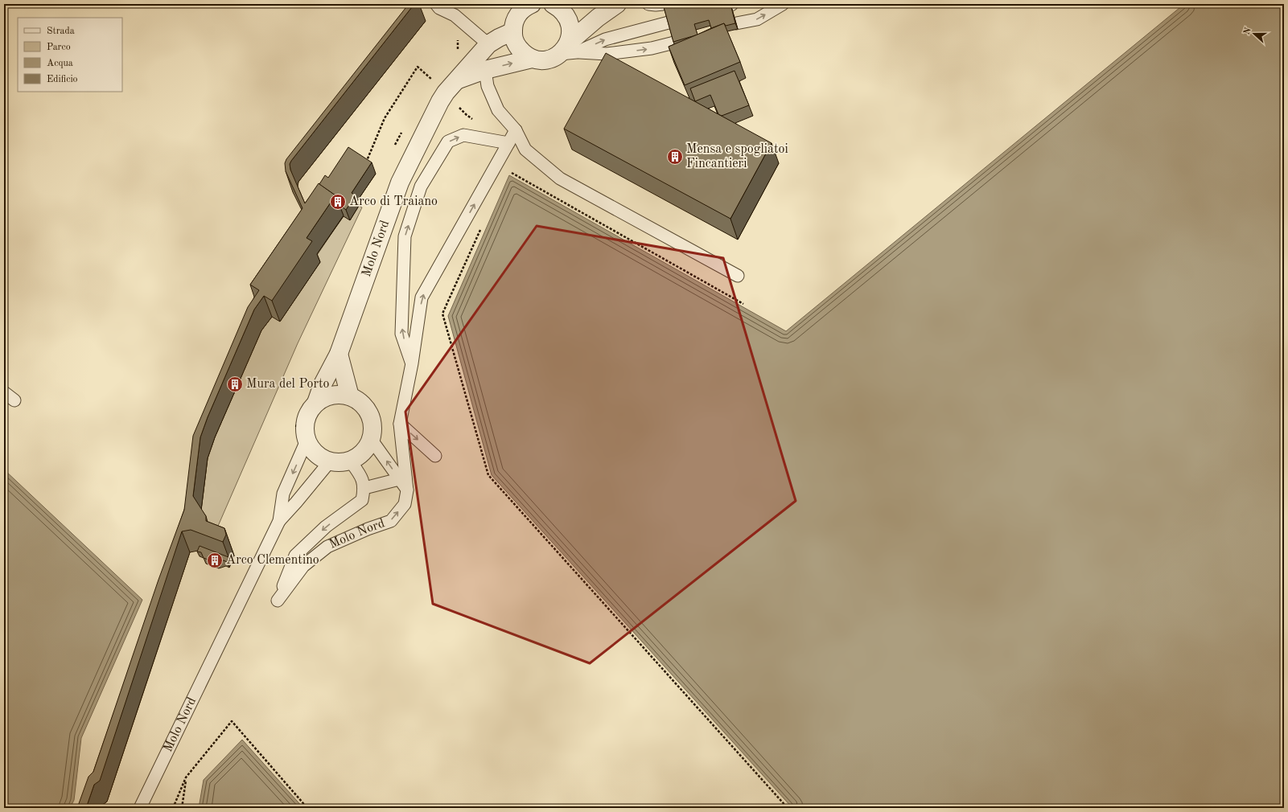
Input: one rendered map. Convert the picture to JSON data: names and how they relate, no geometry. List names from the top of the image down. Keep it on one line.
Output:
{"streets":{"street":["Molo Nord"]},"places":{"building":["Mensa e spogliatoi Fincantieri","Arco di Traiano","Mura del Porto","Arco Clementino"]},"legend":["Strada","Parco","Acqua","Edificio"],"north":"left"}
